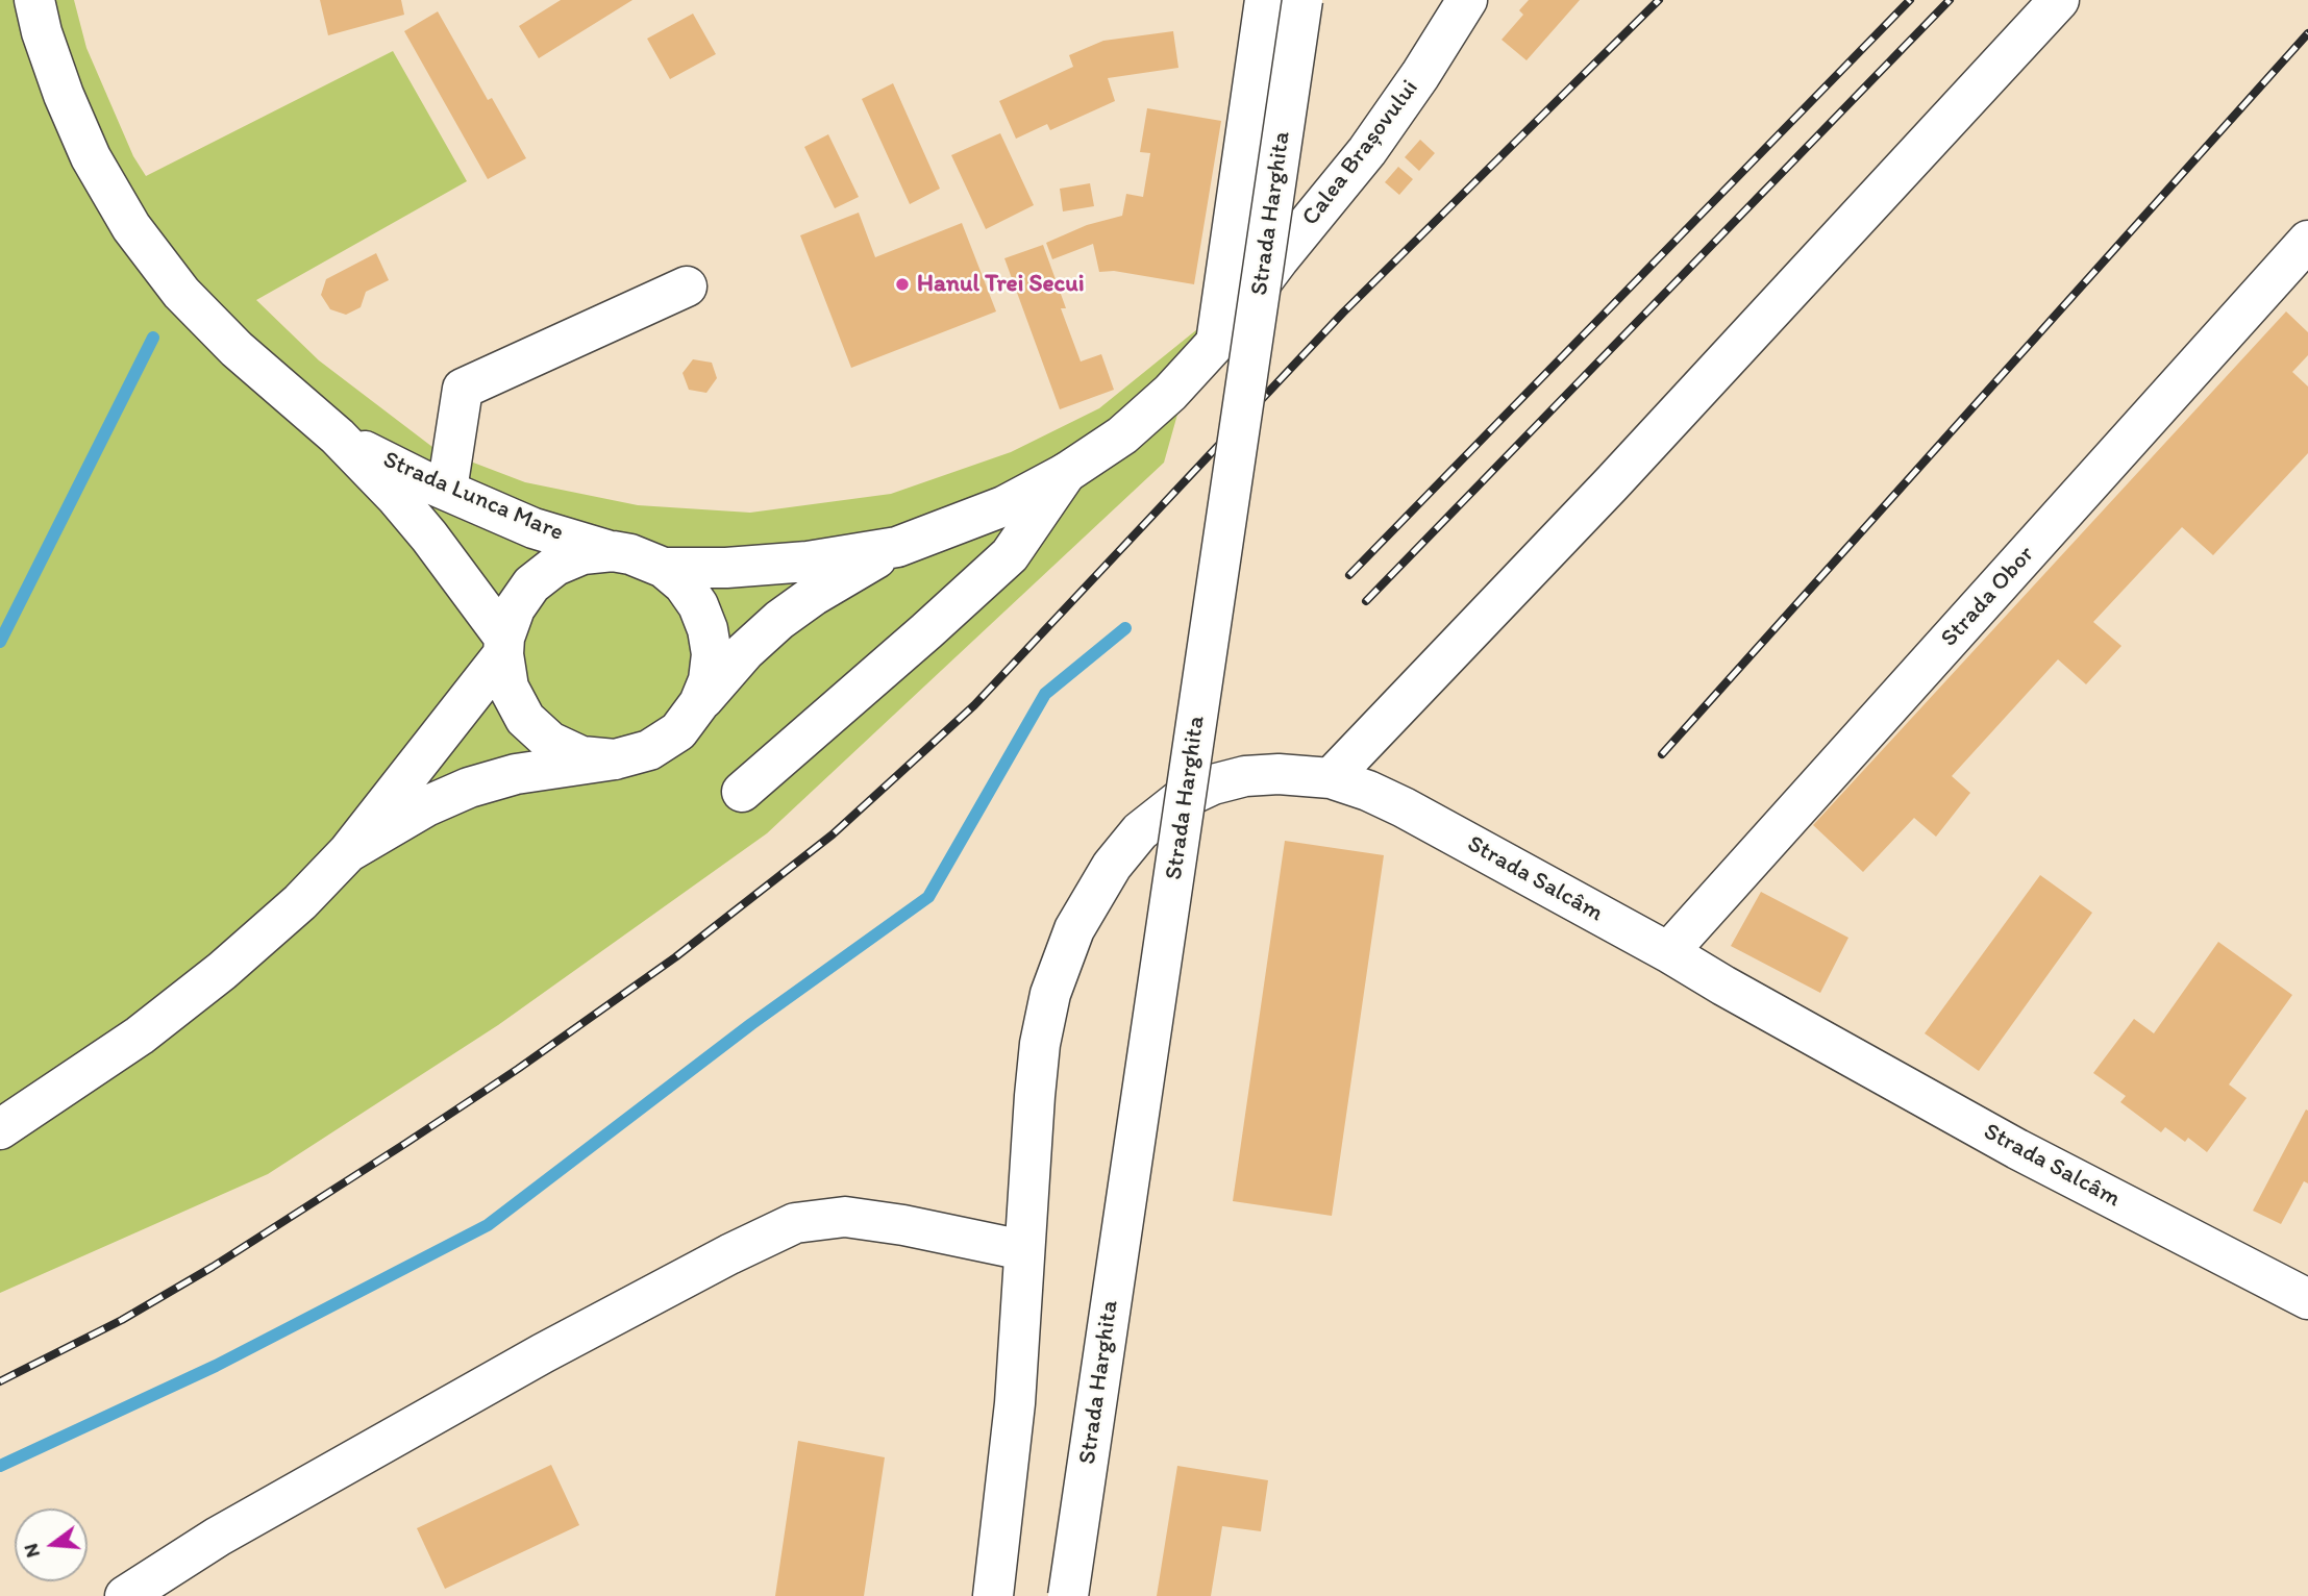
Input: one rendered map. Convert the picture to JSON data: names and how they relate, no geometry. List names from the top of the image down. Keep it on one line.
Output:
{"streets":{"main road":["Calea Brașovului","Strada Harghita","Strada Lunca Mare","Strada Obor","Strada Salcâm"]},"crossings":[["Calea Brașovului","Strada Lunca Mare"],["Strada Obor","Strada Salcâm"]],"places":["Hanul Trei Secui"],"north":"left"}
